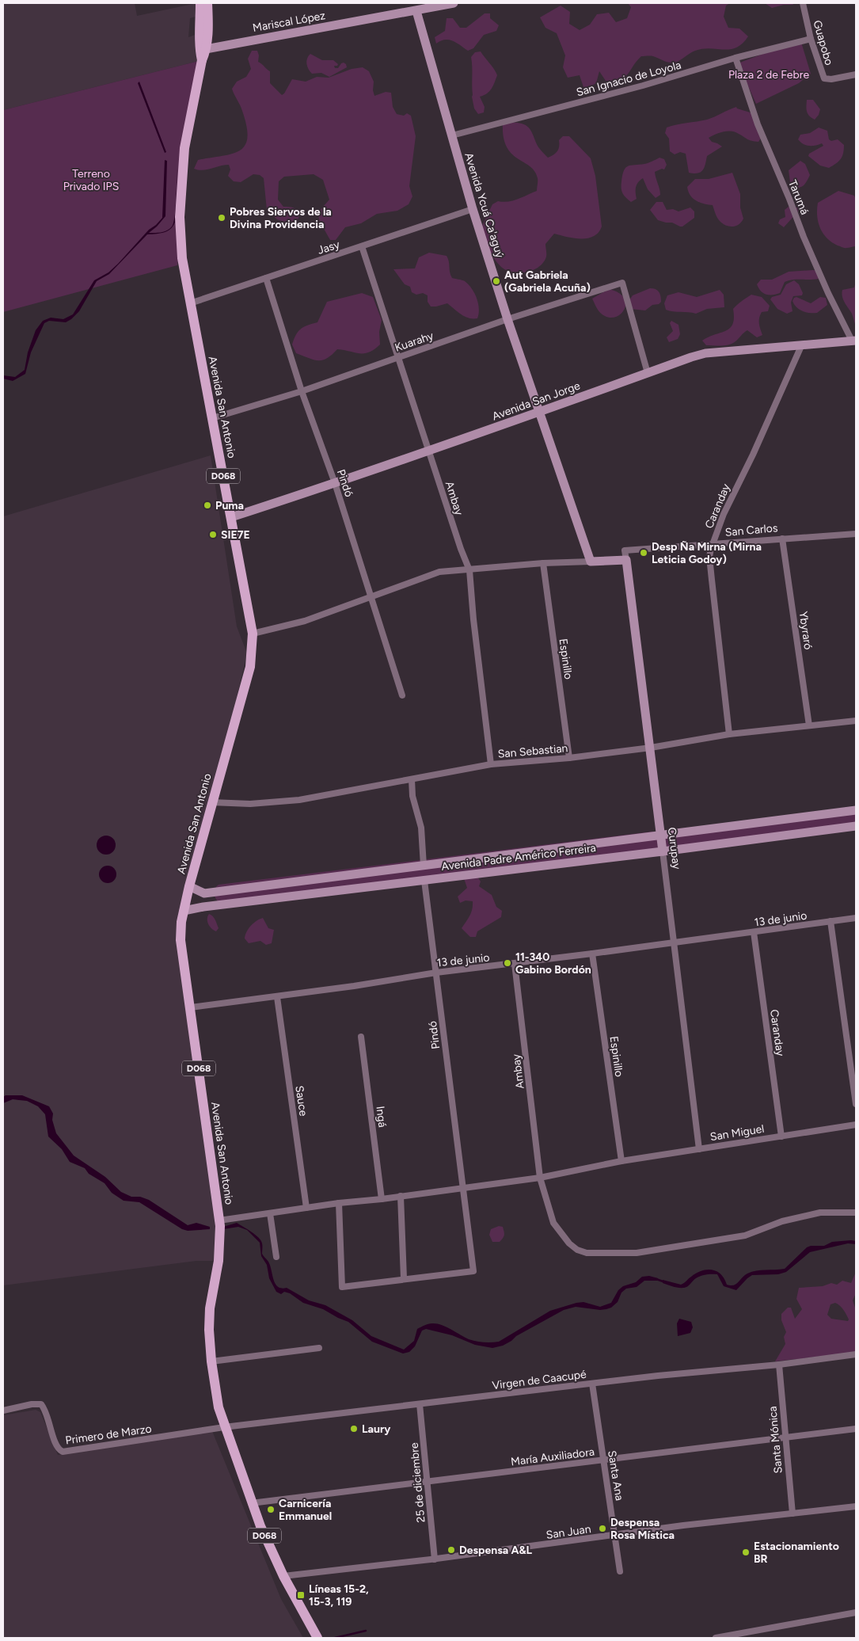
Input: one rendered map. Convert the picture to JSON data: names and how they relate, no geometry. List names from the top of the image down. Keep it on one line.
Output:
{"streets":{"main road":["Avenida San Antonio","D068"],"street":["Mariscal López","Guapobo","San Ignacio de Loyola","Tarumá","Avenida Ycuá Ca'aguý","Jasy","Kuarahy","Avenida San Jorge","Pindó","Ambay","Caranday","San Carlos","Ybyraró","Espinillo","San Sebastian","Curupay","Avenida Padre Américo Ferreira","13 de junio","Sauce","Ingá","San Miguel","Virgen de Caacupé","Primero de Marzo","Santa Mónica","María Auxiliadora","Santa Ana","25 de diciembre","San Juan"]},"crossings":[["Mariscal López","Avenida Ycuá Ca'aguý"],["Mariscal López","Avenida San Antonio"],["Guapobo","San Ignacio de Loyola"],["San Ignacio de Loyola","Tarumá"],["San Ignacio de Loyola","Avenida Ycuá Ca'aguý"],["Tarumá","Avenida San Jorge"],["Avenida Ycuá Ca'aguý","Jasy"],["Avenida Ycuá Ca'aguý","Kuarahy"],["Avenida Ycuá Ca'aguý","Avenida San Jorge"],["Avenida Ycuá Ca'aguý","San Carlos"],["Jasy","Avenida San Antonio"],["Jasy","Pindó"],["Jasy","Ambay"],["Kuarahy","Avenida San Jorge"],["Kuarahy","Avenida San Antonio"],["Kuarahy","Pindó"],["Kuarahy","Ambay"],["Avenida San Jorge","Avenida San Antonio"],["Avenida San Jorge","Pindó"],["Avenida San Jorge","Ambay"],["Avenida San Jorge","Caranday"],["Avenida San Antonio","San Carlos"],["Avenida San Antonio","San Sebastian"],["Avenida San Antonio","Avenida Padre Américo Ferreira"],["Avenida San Antonio","13 de junio"],["Avenida San Antonio","San Miguel"],["Avenida San Antonio","Virgen de Caacupé"],["Avenida San Antonio","Primero de Marzo"],["Avenida San Antonio","María Auxiliadora"],["Avenida San Antonio","San Juan"],["Pindó","San Carlos"],["Pindó","Avenida Padre Américo Ferreira"],["Pindó","13 de junio"],["Pindó","San Miguel"],["Ambay","San Carlos"],["Ambay","San Sebastian"],["Ambay","13 de junio"],["Ambay","San Miguel"],["Caranday","San Carlos"],["Caranday","San Sebastian"],["Caranday","13 de junio"],["Caranday","San Miguel"],["San Carlos","Ybyraró"],["San Carlos","Espinillo"],["San Carlos","Curupay"],["Ybyraró","San Sebastian"],["Espinillo","San Sebastian"],["Espinillo","13 de junio"],["Espinillo","San Miguel"],["San Sebastian","Curupay"],["Curupay","Avenida Padre Américo Ferreira"],["Curupay","13 de junio"],["Curupay","San Miguel"],["13 de junio","Sauce"],["Sauce","San Miguel"],["Ingá","San Miguel"],["Virgen de Caacupé","Primero de Marzo"],["Virgen de Caacupé","Santa Mónica"],["Virgen de Caacupé","Santa Ana"],["Virgen de Caacupé","25 de diciembre"],["Santa Mónica","María Auxiliadora"],["Santa Mónica","San Juan"],["María Auxiliadora","Santa Ana"],["María Auxiliadora","25 de diciembre"],["Santa Ana","San Juan"],["25 de diciembre","San Juan"]],"parks":["Plaza 2 de Febre","Terreno Privado IPS"],"places":{"other":["Pobres Siervos de la Divina Providencia","Aut Gabriela (Gabriela Acuña)","Puma","SIE7E","Desp Ña Mirna (Mirna Leticia Godoy)","11-340 Gabino Bordón","Laury","Carnicería Emmanuel","Despensa Rosa Mística","Despensa A&L","Estacionamiento BR"],"transit":["Líneas 15-2, 15-3, 119"]}}
